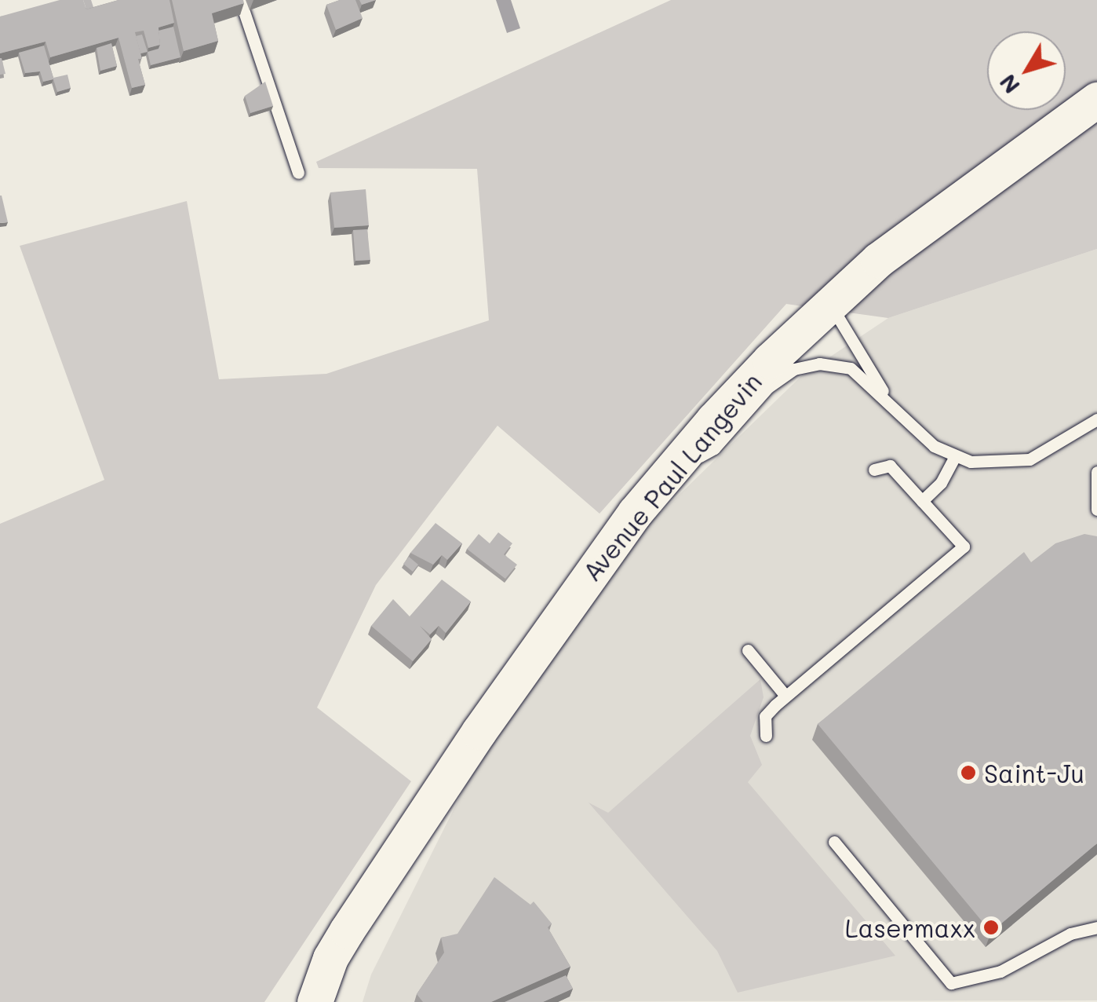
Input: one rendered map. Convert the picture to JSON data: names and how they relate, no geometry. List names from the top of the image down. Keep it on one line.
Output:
{"streets":{"main road":["Avenue Paul Langevin"]},"places":["Saint-Ju","Lasermaxx"],"north":"bottom left"}
